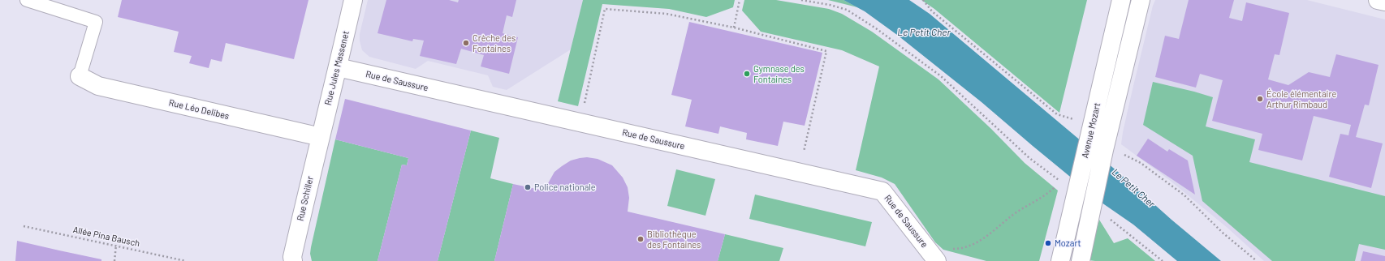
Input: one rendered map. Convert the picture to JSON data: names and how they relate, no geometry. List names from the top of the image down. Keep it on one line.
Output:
{"streets":{"street":["Rue Jules Massenet","Rue de Saussure","Rue Léo Delibes","Avenue Mozart","Rue Schiller"],"path":["Allée Pina Bausch"]},"crossings":[["Rue Jules Massenet","Rue de Saussure"],["Rue Jules Massenet","Rue Léo Delibes"],["Rue Jules Massenet","Rue Schiller"],["Rue Léo Delibes","Rue Schiller"]],"water":["Le Petit Cher"],"places":["Crèche des Fontaines","Gymnase des Fontaines","École élémentaire Arthur Rimbaud","Police nationale","Bibliothèque des Fontaines","Mozart"]}
